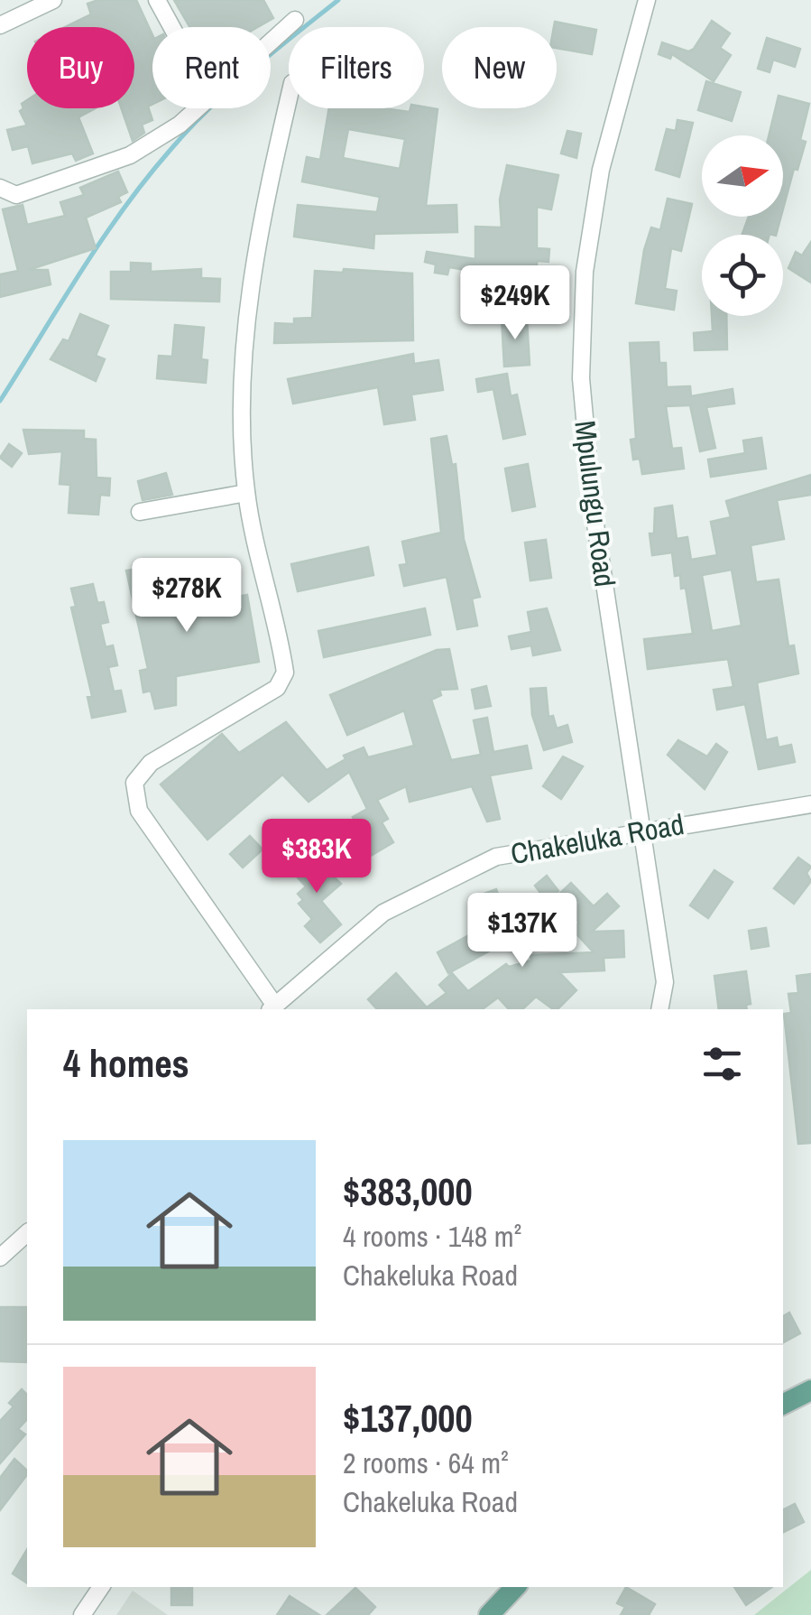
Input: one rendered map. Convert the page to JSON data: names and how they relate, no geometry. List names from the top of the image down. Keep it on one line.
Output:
{"streets":{"street":["Mpulungu Road","Chakeluka Road"]},"crossings":[["Mpulungu Road","Chakeluka Road"]],"north":"right","page":{"chip":["Buy","Rent","Filters","New"],"price":["$249K","$278K","$383K","$137K"],"heading":"4 homes","list":[{"name":"$383,000","note":"4 rooms · 148 m² · Chakeluka Road"},{"name":"$137,000","note":"2 rooms · 64 m² · Chakeluka Road"}]}}
